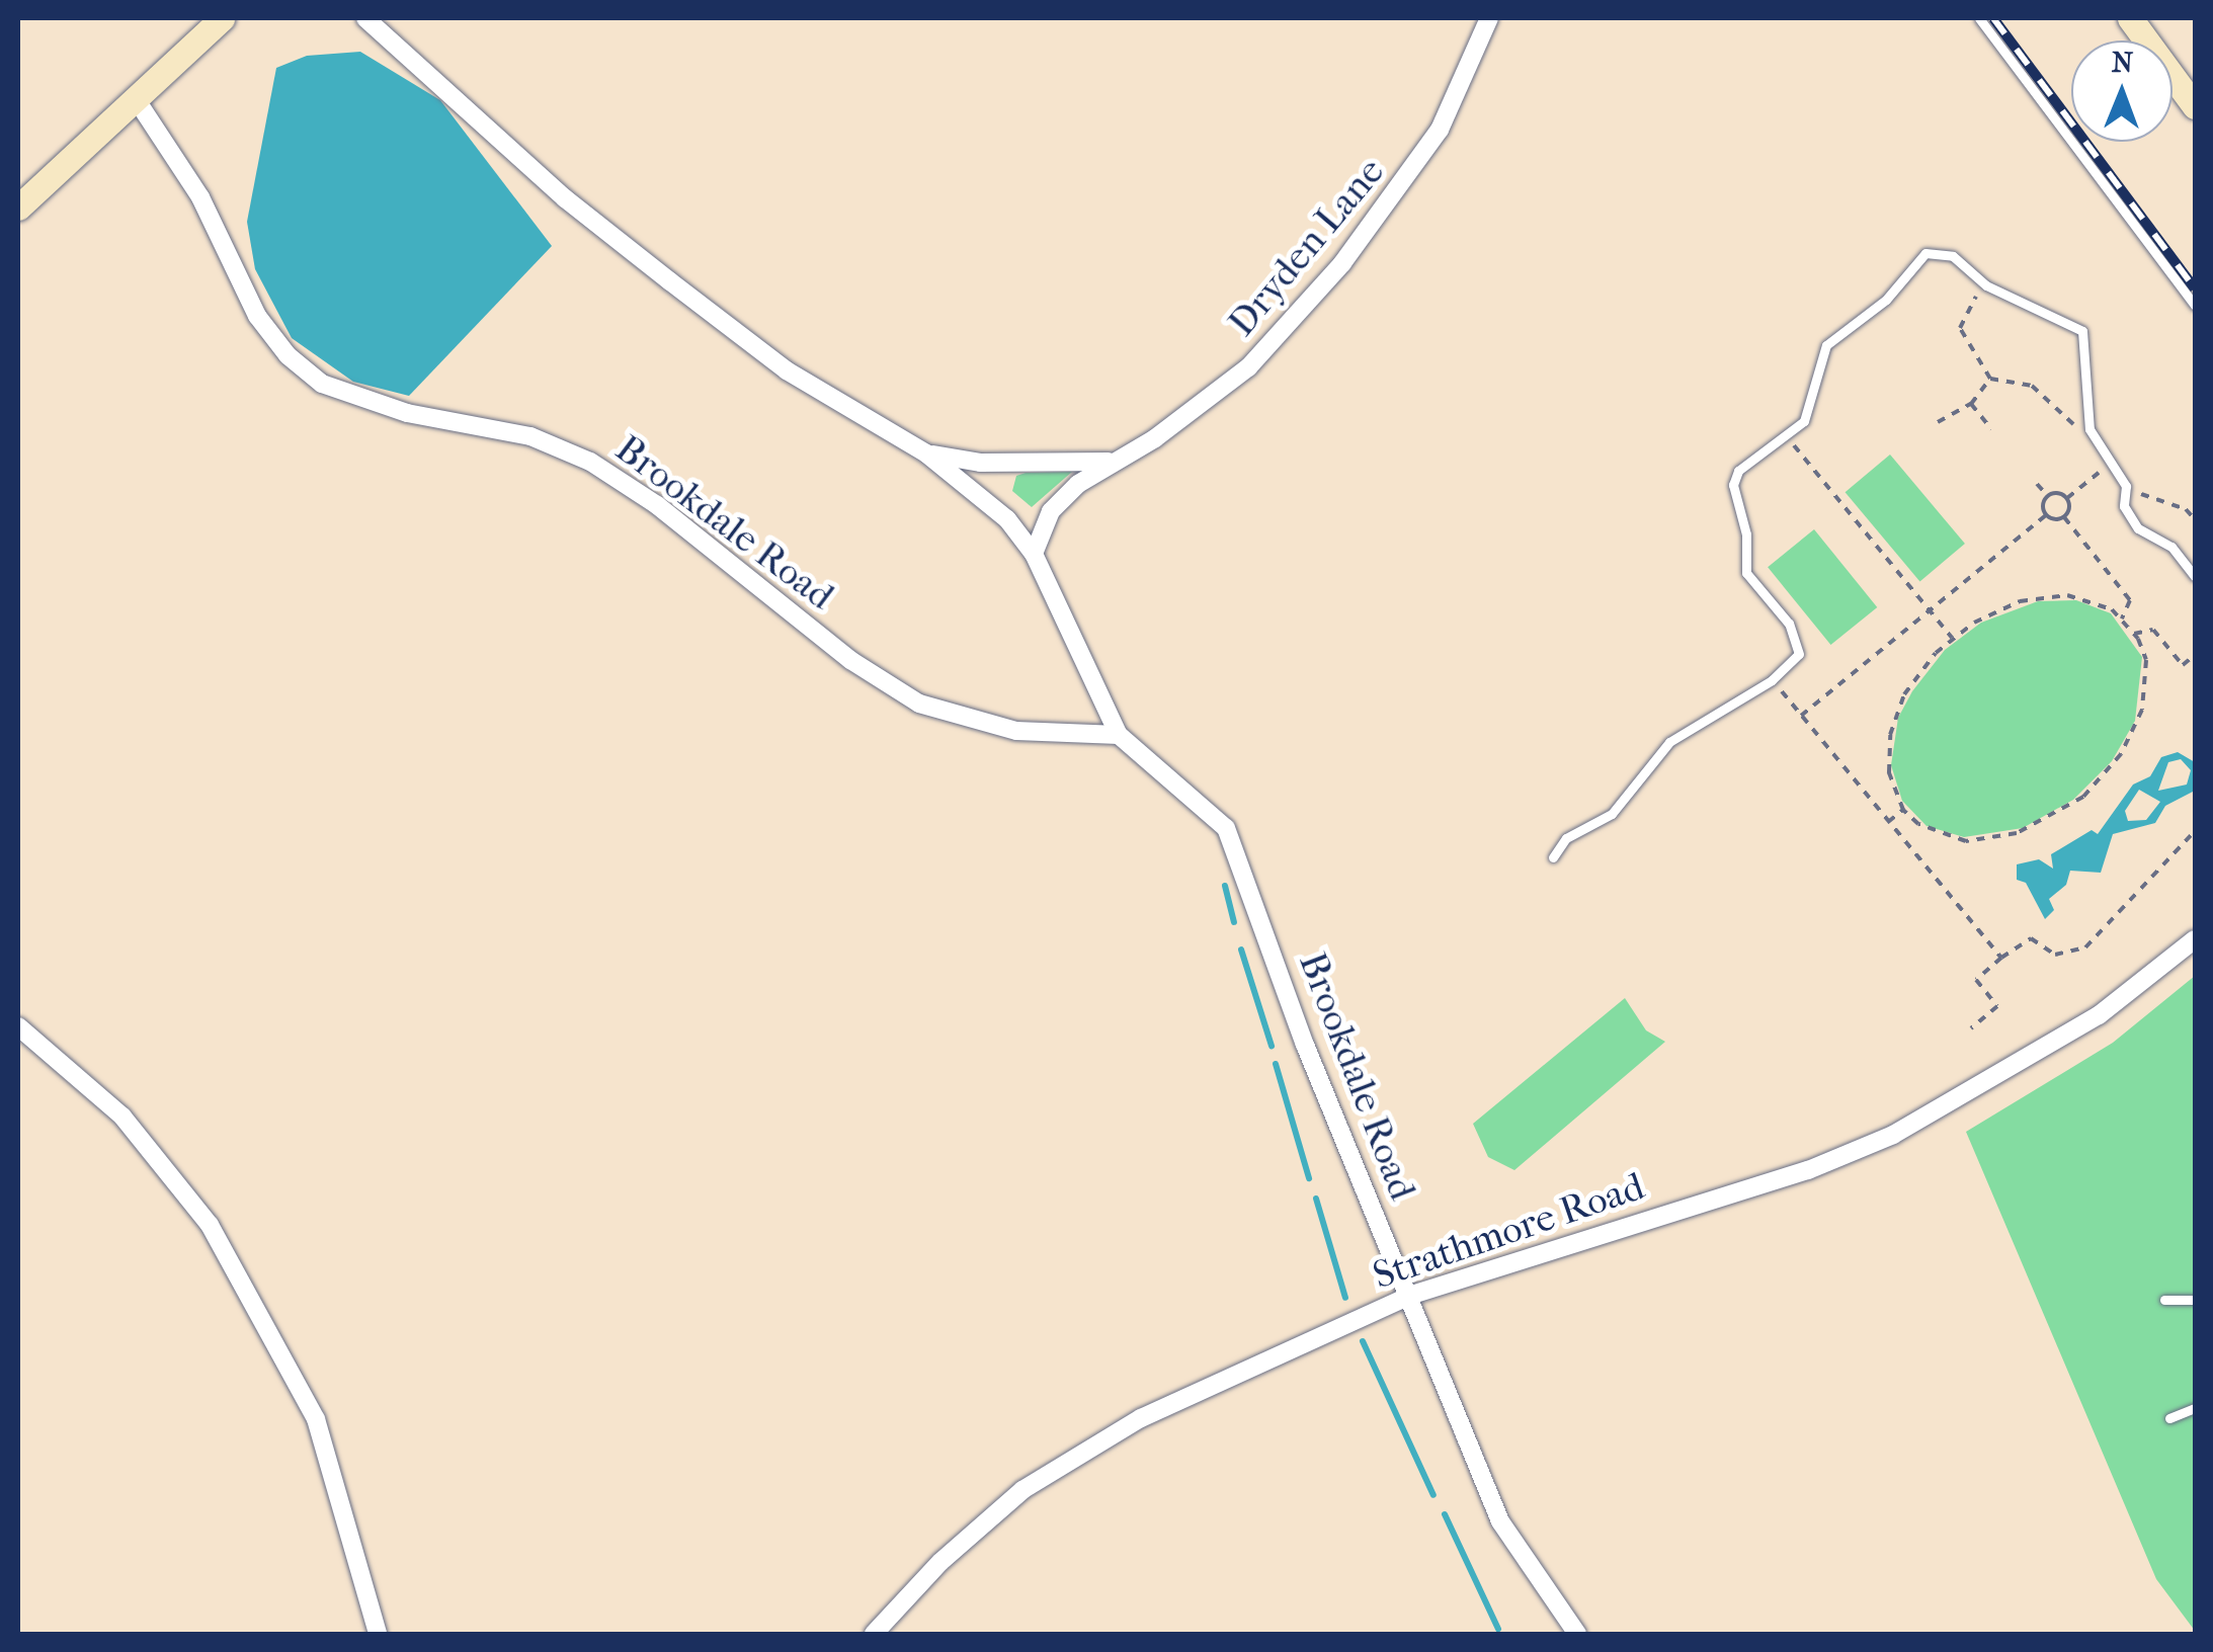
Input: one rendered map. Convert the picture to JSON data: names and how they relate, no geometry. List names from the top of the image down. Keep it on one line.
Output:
{"streets":{"street":["Dryden Lane","Brookdale Road","Strathmore Road"]},"crossings":[["Dryden Lane","Brookdale Road"],["Brookdale Road","Strathmore Road"]],"north":"top"}
